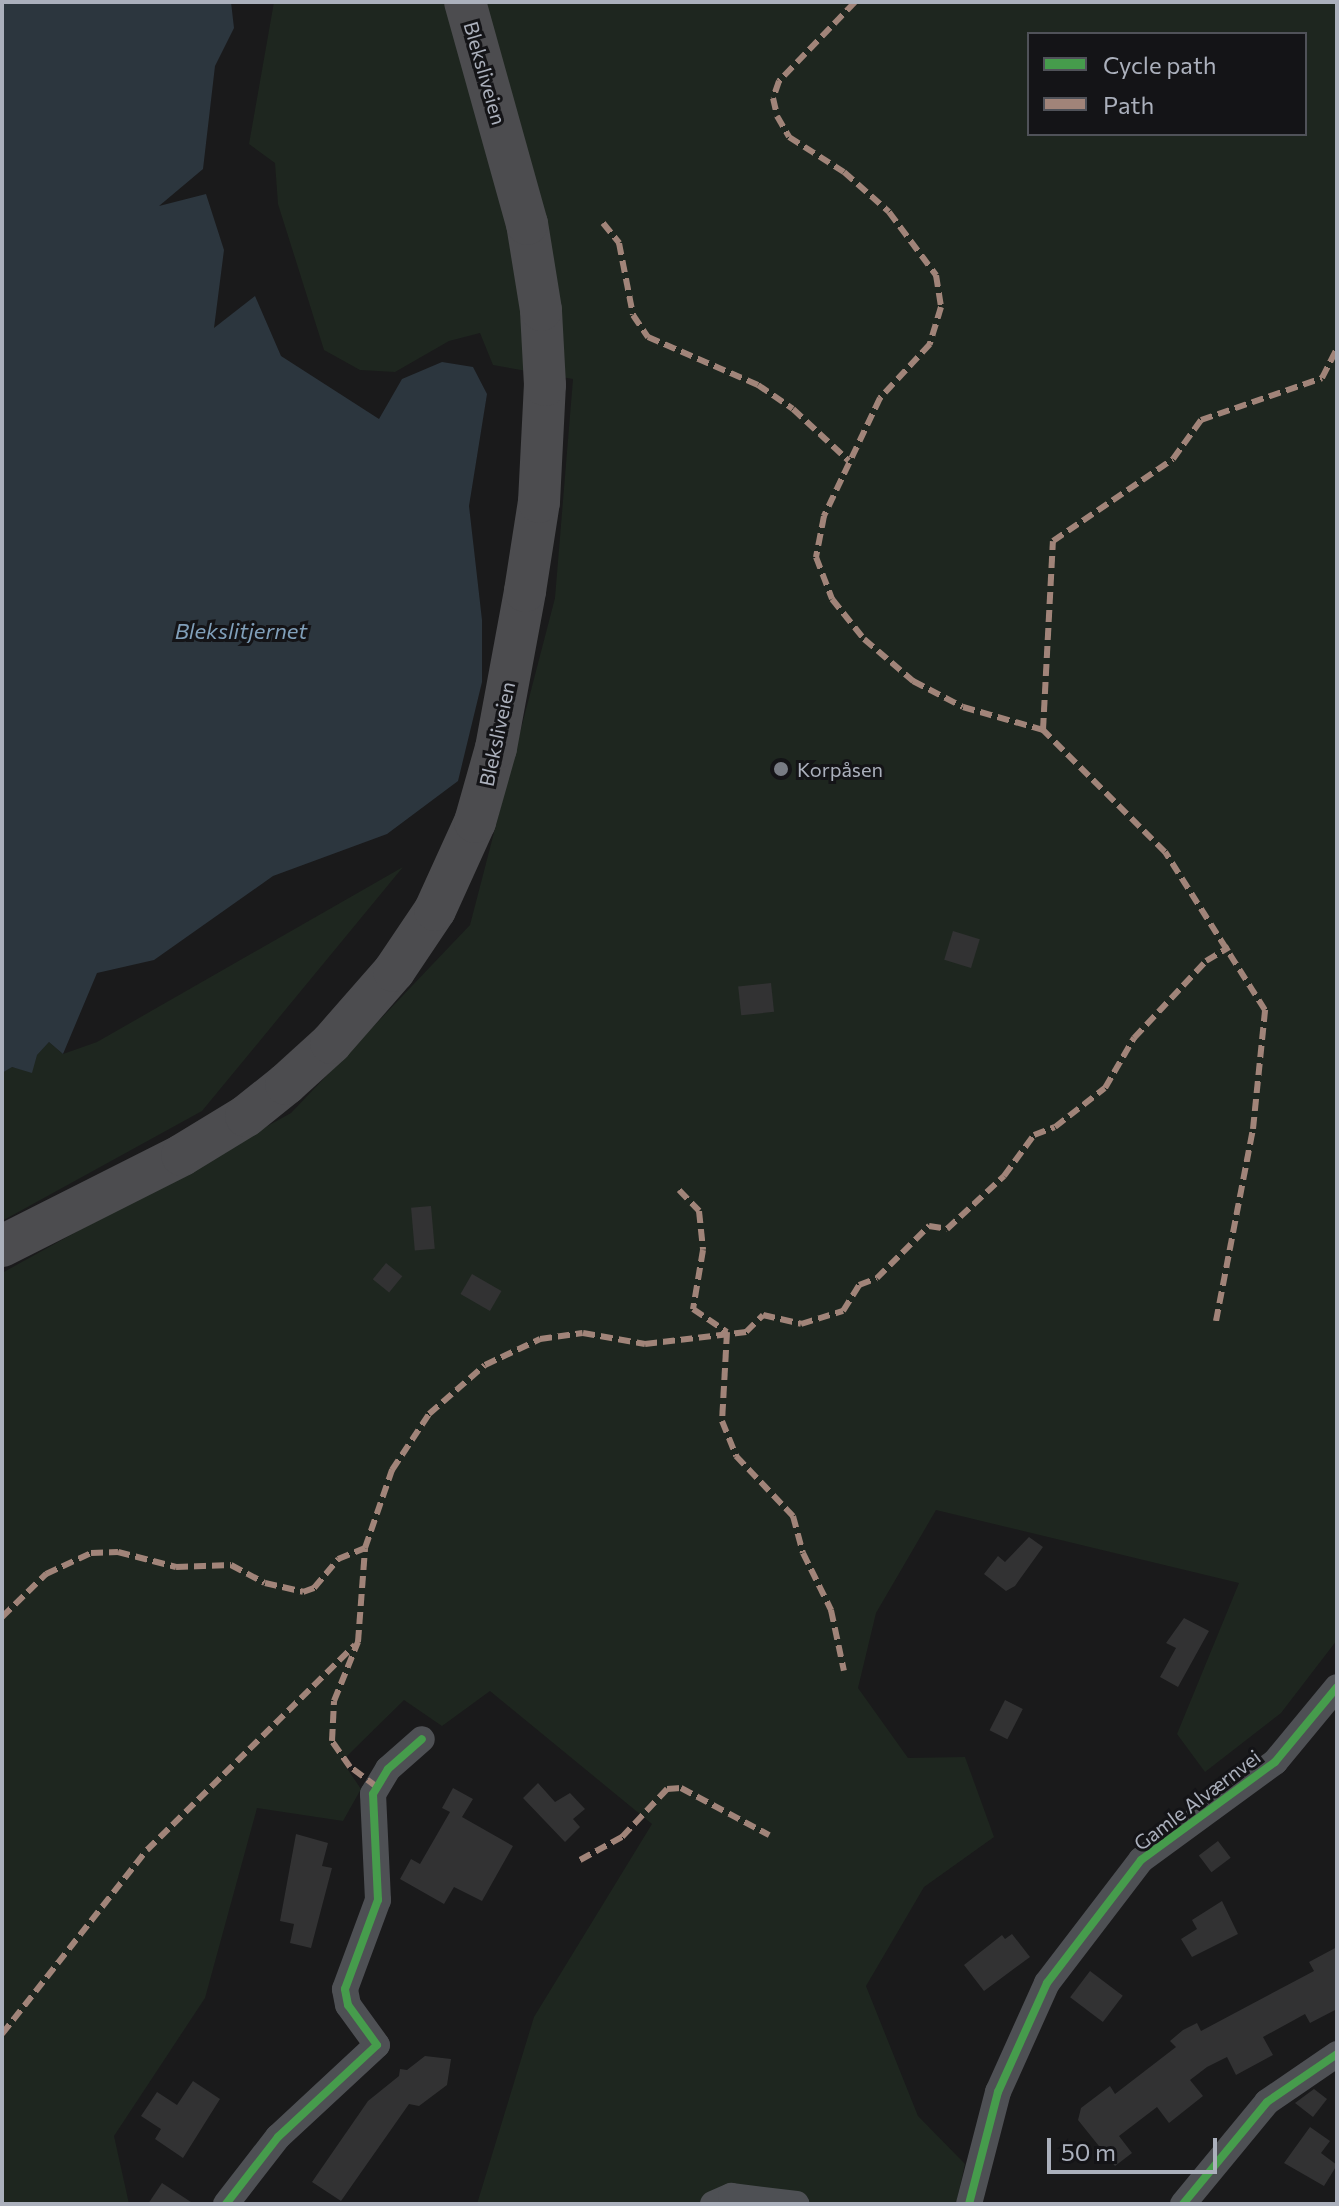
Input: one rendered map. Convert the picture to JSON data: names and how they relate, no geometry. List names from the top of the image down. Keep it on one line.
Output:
{"streets":{"main road":["Bleksliveien"],"street":["Gamle Alværnvei"]},"water":["Blekslitjernet"],"places":["Korpåsen"],"legend":["Cycle path","Path"],"scale_bar":"50 m"}
